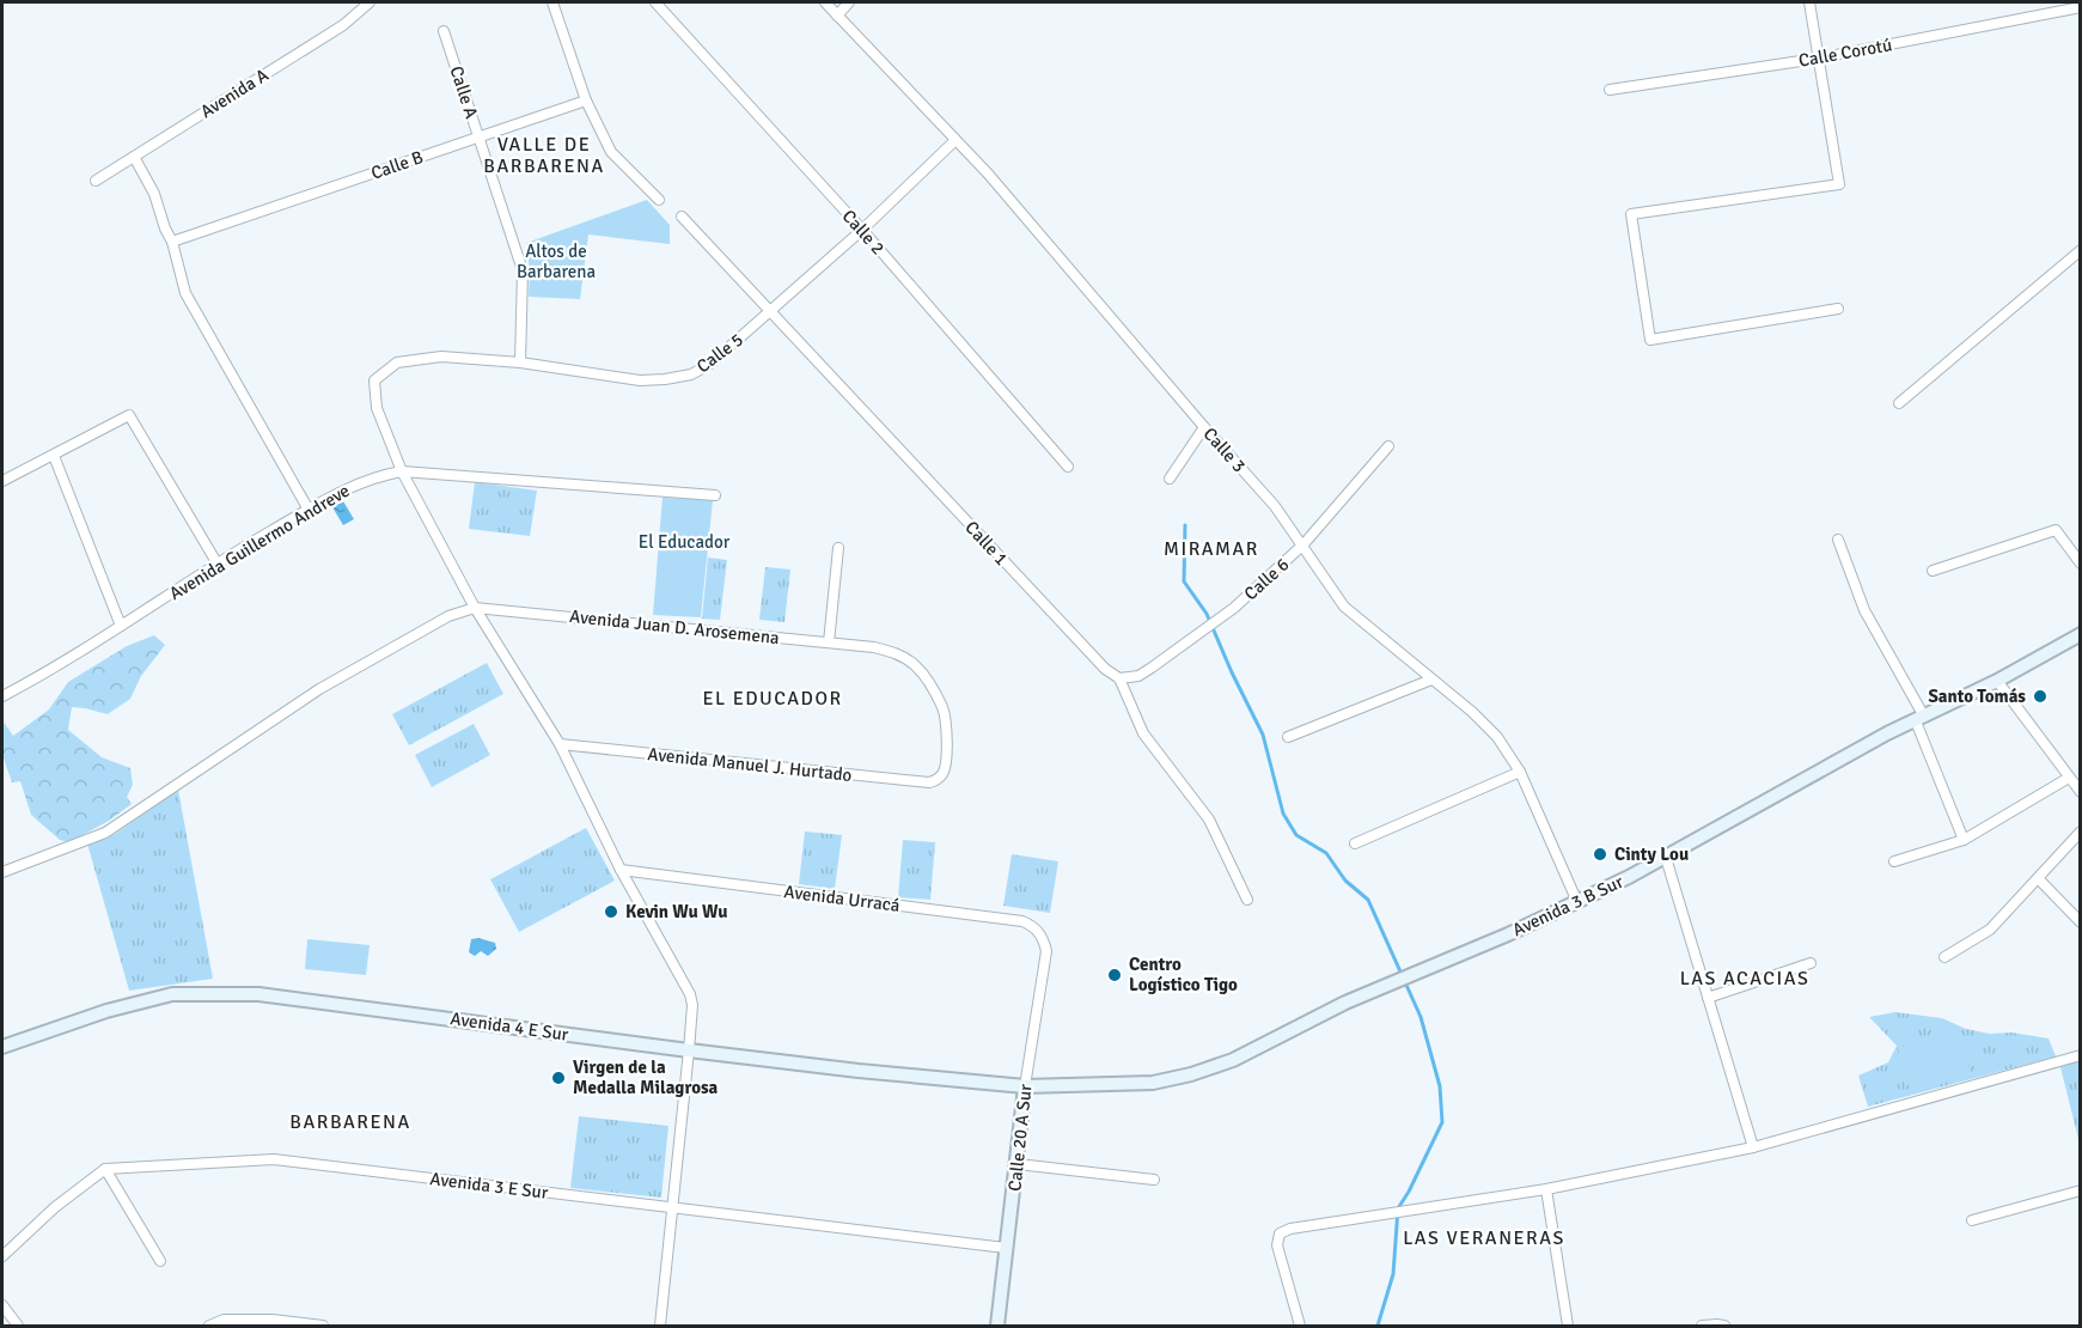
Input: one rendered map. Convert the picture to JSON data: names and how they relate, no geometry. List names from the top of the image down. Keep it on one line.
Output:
{"streets":{"street":["Calle Corotú","Calle A","Avenida A","Calle B","Calle 2","Calle 5","Calle 3","Avenida Guillermo Andreve","Calle 1","Calle 6","Avenida Juan D. Arosemena","Avenida Manuel J. Hurtado","Avenida Urracá","Avenida 3 B Sur","Avenida 4 E Sur","Calle 20 A Sur","Avenida 3 E Sur"]},"crossings":[["Calle A","Calle B"],["Calle A","Calle 5"],["Calle 2","Calle 5"],["Calle 5","Calle 3"],["Calle 5","Avenida Guillermo Andreve"],["Calle 5","Calle 1"],["Calle 3","Calle 6"],["Calle 3","Avenida 3 B Sur"],["Calle 1","Calle 6"],["Avenida Juan D. Arosemena","Avenida Manuel J. Hurtado"],["Avenida Urracá","Calle 20 A Sur"],["Avenida 3 B Sur","Avenida 4 E Sur"],["Avenida 3 B Sur","Calle 20 A Sur"],["Avenida 4 E Sur","Calle 20 A Sur"],["Calle 20 A Sur","Avenida 3 E Sur"]],"districts":["VALLE DE BARBARENA","MIRAMAR","EL EDUCADOR","LAS ACACIAS","BARBARENA","LAS VERANERAS"],"parks":["Altos de Barbarena","El Educador"],"places":["Santo Tomás","Cinty Lou","Kevin Wu Wu","Centro Logístico Tigo","Virgen de la Medalla Milagrosa"]}
